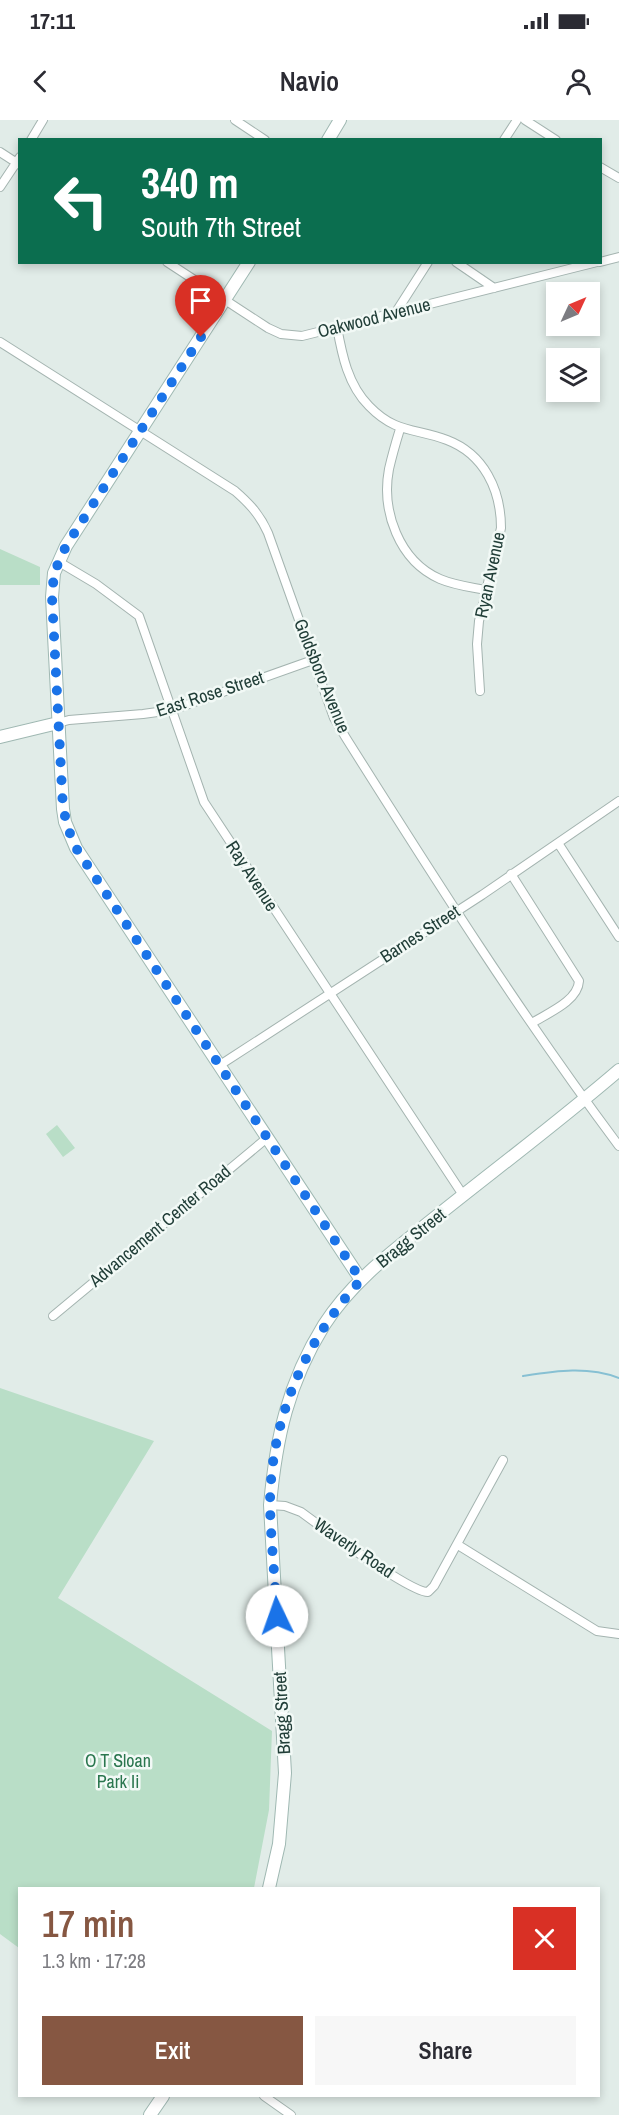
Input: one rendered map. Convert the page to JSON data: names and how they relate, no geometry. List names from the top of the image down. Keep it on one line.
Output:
{"streets":{"street":["Oakwood Avenue","Ryan Avenue","Goldsboro Avenue","East Rose Street","Ray Avenue","Barnes Street","Advancement Center Road","Bragg Street","Waverly Road"]},"crossings":[["Oakwood Avenue","Ryan Avenue"],["Goldsboro Avenue","East Rose Street"],["Goldsboro Avenue","Barnes Street"],["Goldsboro Avenue","Bragg Street"],["East Rose Street","Ray Avenue"],["Ray Avenue","Barnes Street"],["Ray Avenue","Bragg Street"],["Bragg Street","Waverly Road"]],"parks":["O T Sloan Park Ii"],"north":"top right","page":{"status":"17:11","header":"Navio","turn":["340 m","South 7th Street"],"heading":["17 min","1.3 km · 17:28"],"buttons":["Exit","Share"]}}
